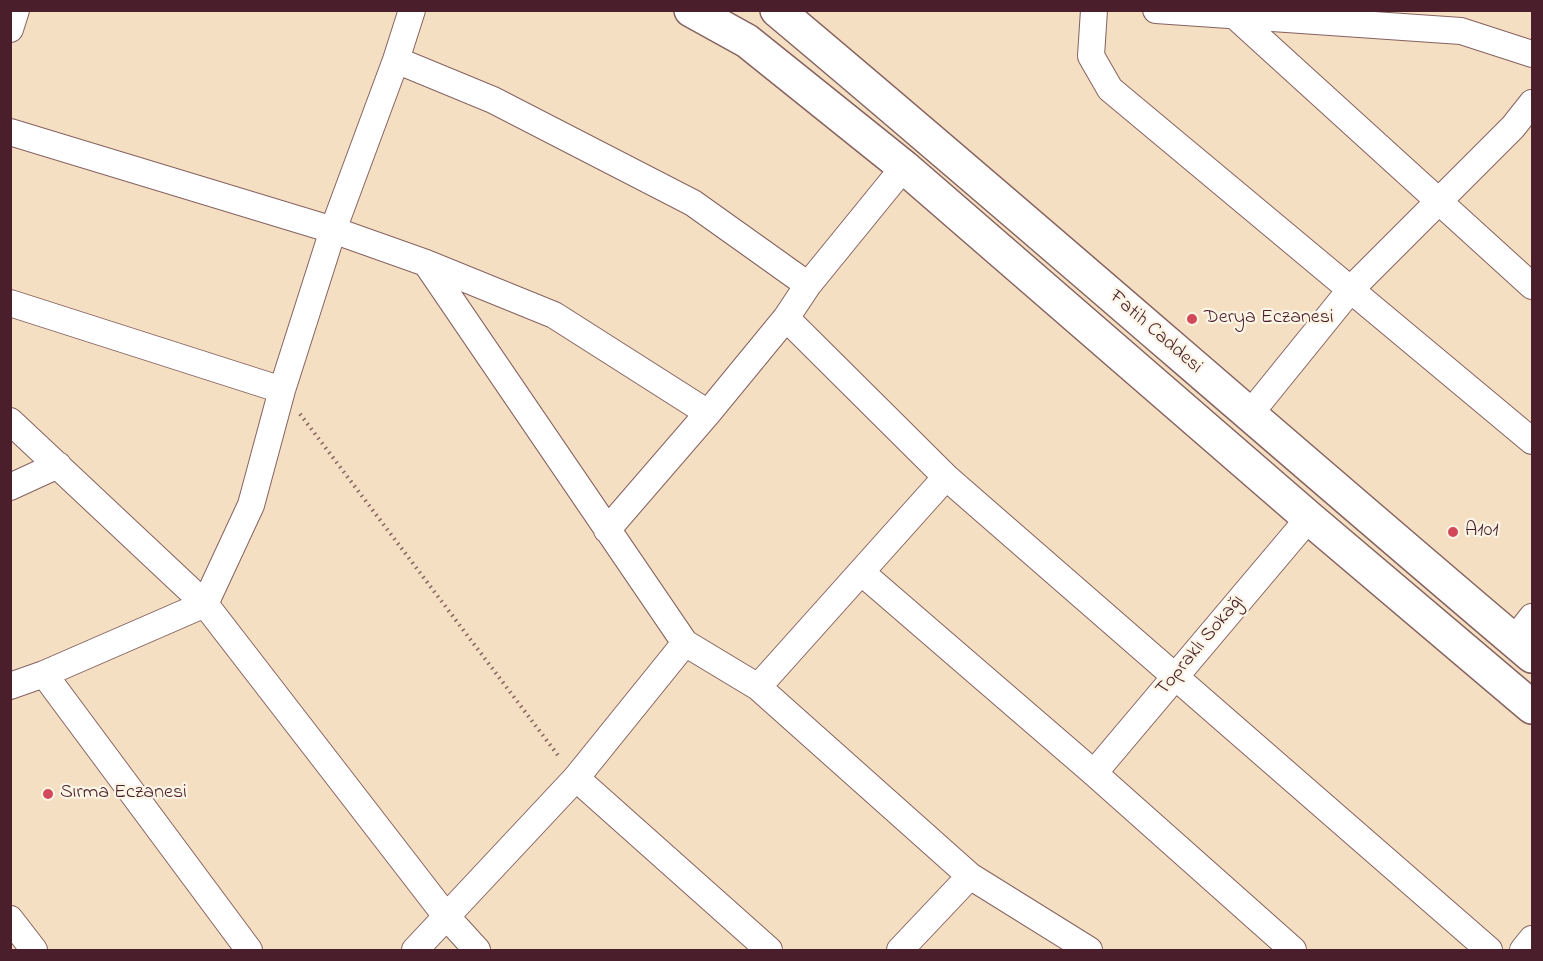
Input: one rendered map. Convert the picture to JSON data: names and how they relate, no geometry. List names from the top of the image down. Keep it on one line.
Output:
{"streets":{"main road":["Fatih Caddesi"],"street":["Topraklı Sokağı"]},"places":["Derya Eczanesi","A101","Sırma Eczanesi"]}
